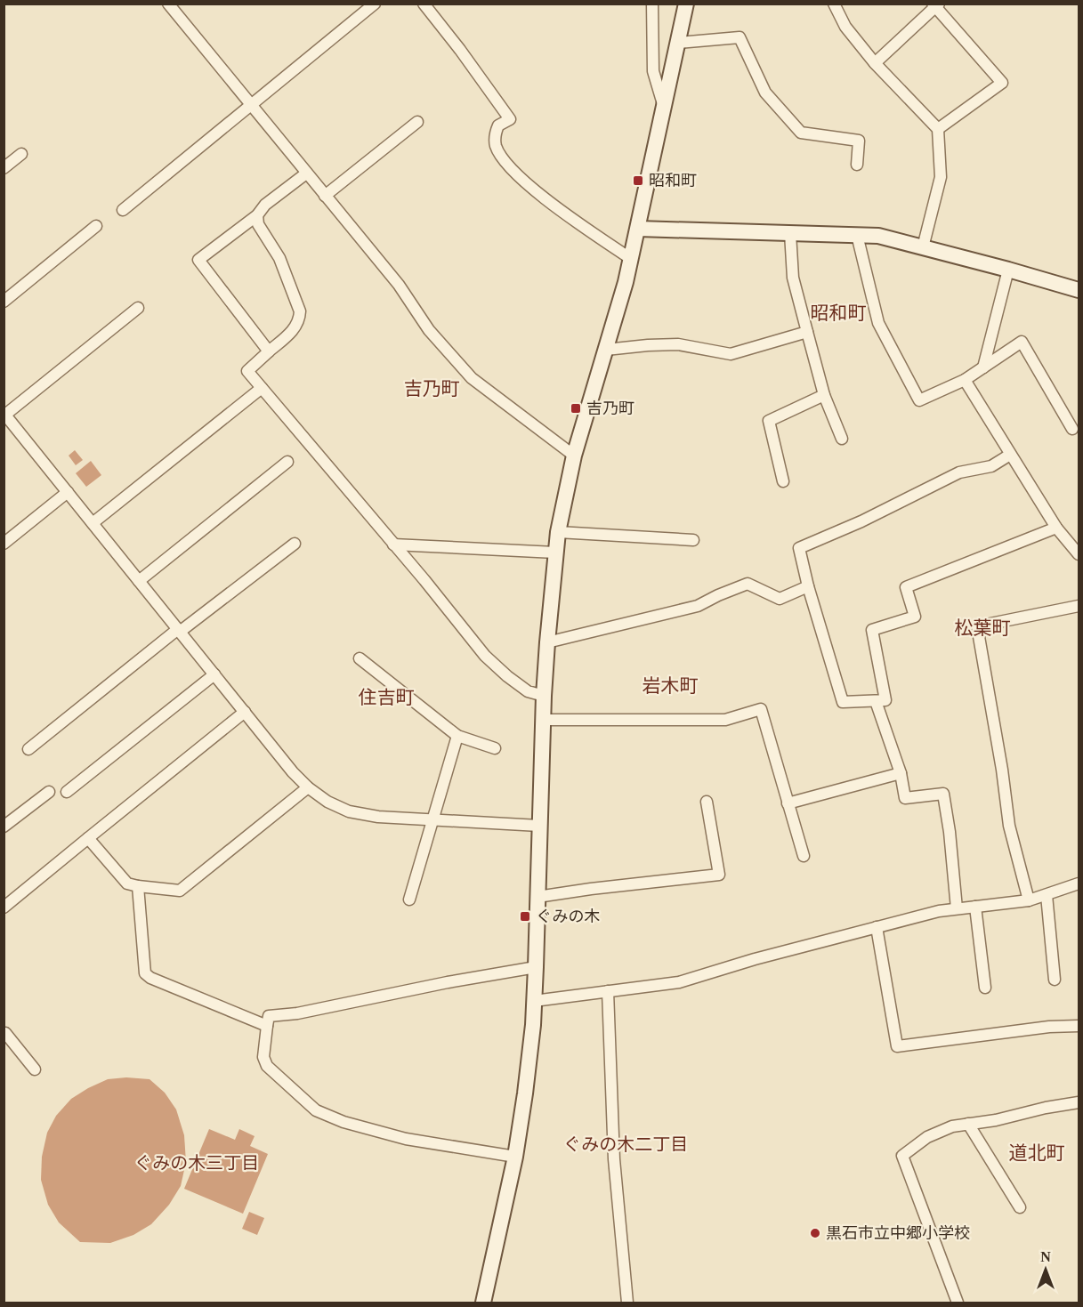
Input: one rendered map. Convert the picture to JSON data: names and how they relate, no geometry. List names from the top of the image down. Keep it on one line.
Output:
{"districts":["昭和町","吉乃町","松葉町","岩木町","住吉町","ぐみの木二丁目","道北町","ぐみの木三丁目"],"places":{"transit":["昭和町","吉乃町","ぐみの木"],"other":["黒石市立中郷小学校"]},"north":"top"}
